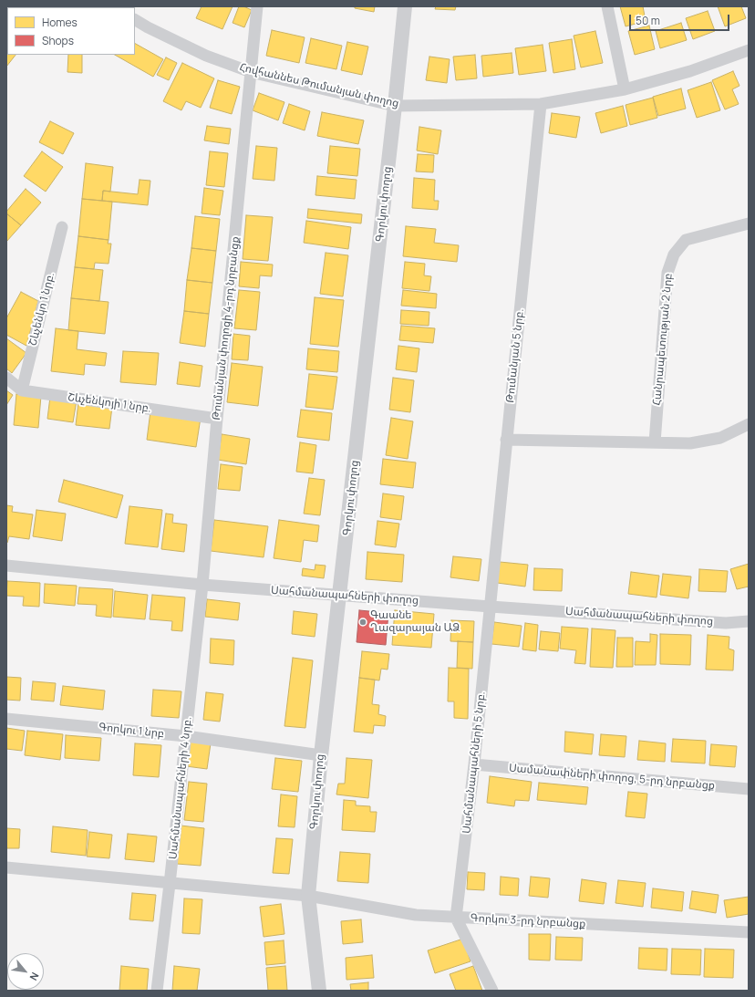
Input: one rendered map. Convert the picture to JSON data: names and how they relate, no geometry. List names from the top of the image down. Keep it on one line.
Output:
{"streets":{"street":["Հովհաննես Թումանյան փողոց","Գորկու փողոց","Շևչենկո 1 նրբ.","Թումանյան փողոցի 4-րդ նրբանցք","Հանրապետության 2 նրբ","Թումանյան 5 նրբ.","Շևչենկոյի 1 նրբ.","Սահմանապահների փողոց","Գորկու 1 նրբ","Սահմանապահների 5 նրբ.","Սամանափների փողոց, 5-րդ նրբանցք","Սահմանապահների 4 նրբ.","Գորկու 3-րդ նրբանցք"]},"crossings":[["Հովհաննես Թումանյան փողոց","Գորկու փողոց"],["Հովհաննես Թումանյան փողոց","Թումանյան փողոցի 4-րդ նրբանցք"],["Հովհաննես Թումանյան փողոց","Թումանյան 5 նրբ."],["Գորկու փողոց","Սահմանապահների փողոց"],["Գորկու փողոց","Գորկու 1 նրբ"],["Գորկու փողոց","Գորկու 3-րդ նրբանցք"],["Շևչենկո 1 նրբ.","Շևչենկոյի 1 նրբ."],["Թումանյան փողոցի 4-րդ նրբանցք","Շևչենկոյի 1 նրբ."],["Թումանյան փողոցի 4-րդ նրբանցք","Սահմանապահների փողոց"],["Թումանյան փողոցի 4-րդ նրբանցք","Սահմանապահների 4 նրբ."],["Թումանյան 5 նրբ.","Սահմանապահների փողոց"],["Թումանյան 5 նրբ.","Սահմանապահների 5 նրբ."],["Սահմանապահների փողոց","Սահմանապահների 5 նրբ."],["Սահմանապահների փողոց","Սահմանապահների 4 նրբ."],["Գորկու 1 նրբ","Սահմանապահների 4 նրբ."],["Սահմանապահների 5 նրբ.","Սամանափների փողոց, 5-րդ նրբանցք"],["Սահմանապահների 5 նրբ.","Գորկու 3-րդ նրբանցք"],["Սահմանապահների 4 նրբ.","Գորկու 3-րդ նրբանցք"]],"places":["Գաանե Ղազարայան ԱՁ"],"legend":["Homes","Shops"],"scale_bar":"50 m","north":"bottom right"}
